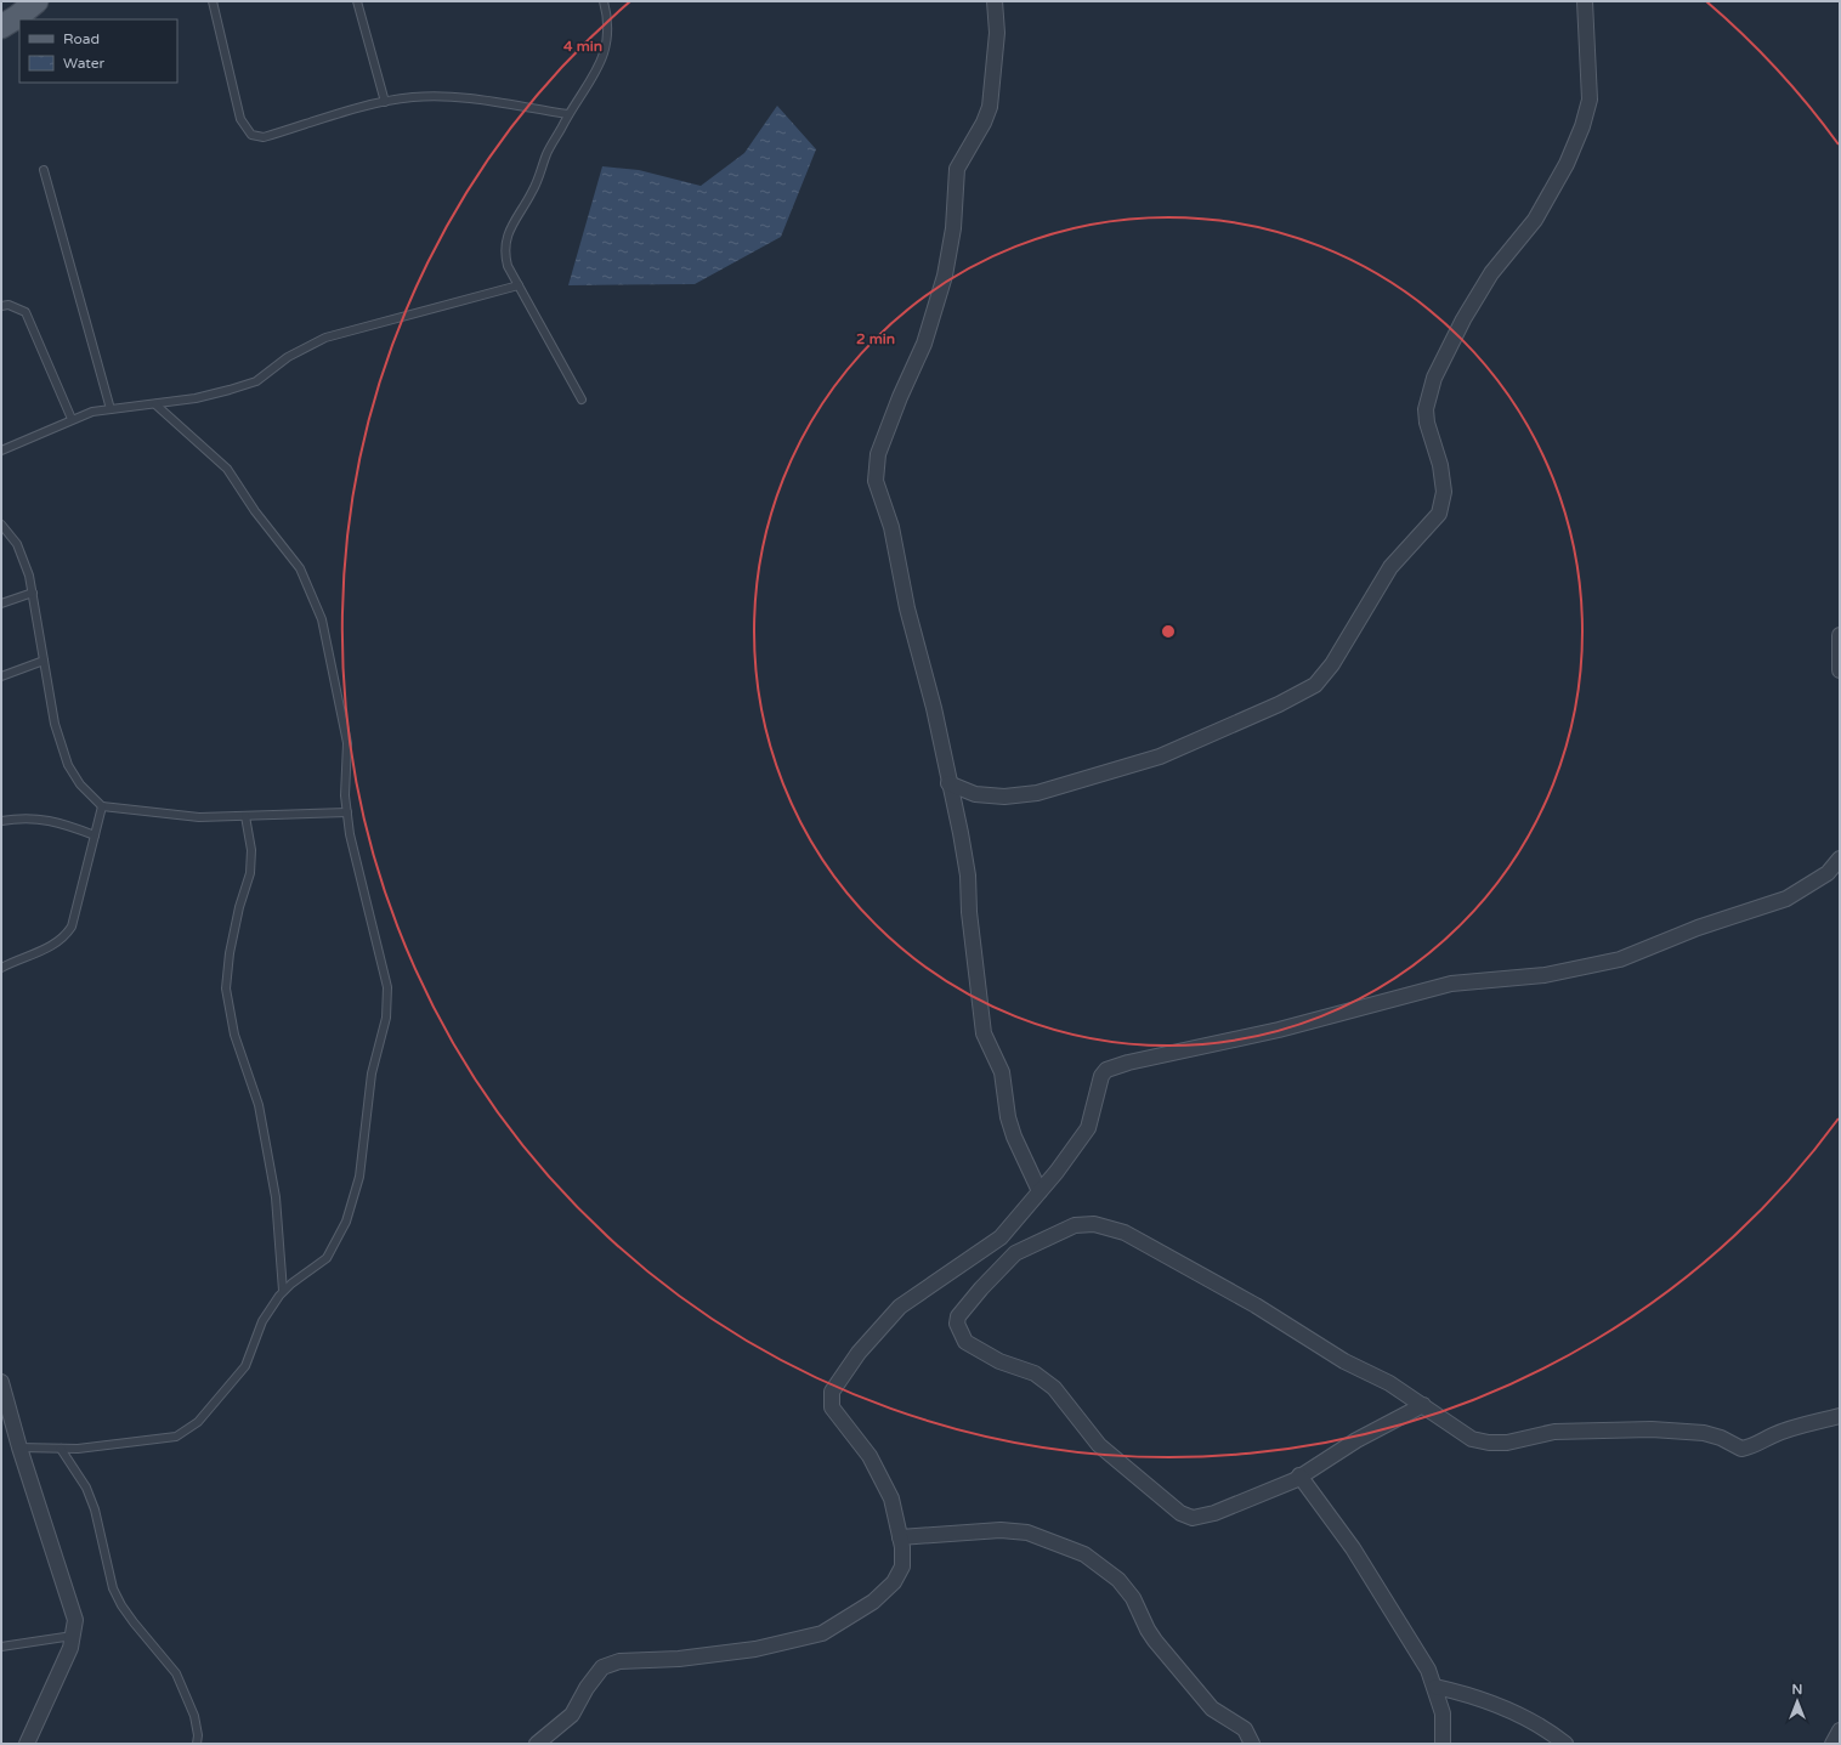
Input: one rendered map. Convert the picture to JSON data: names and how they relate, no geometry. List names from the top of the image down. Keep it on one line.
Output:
{"legend":["Road","Water"],"north":"top","rings":["4 min","2 min"]}
